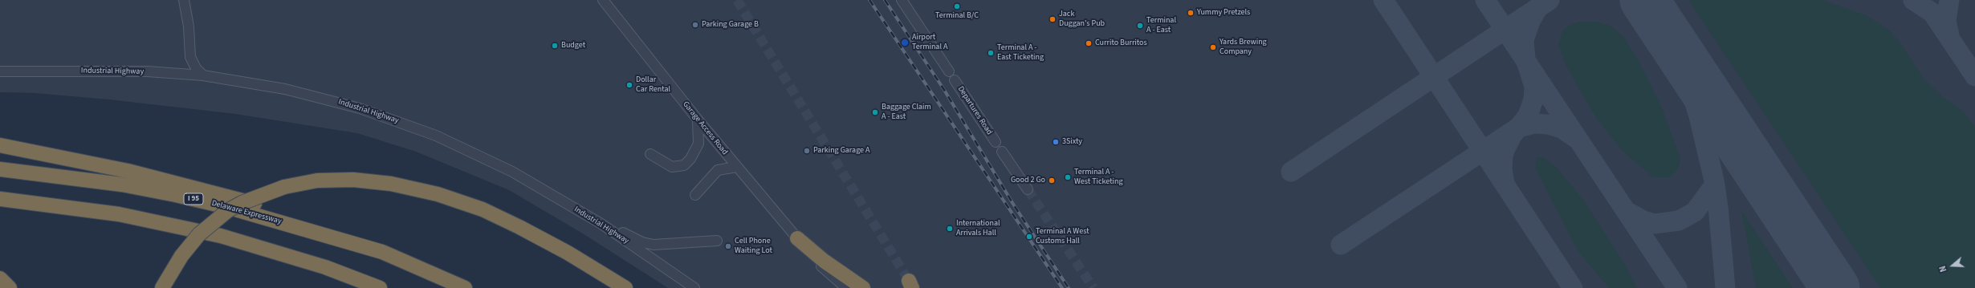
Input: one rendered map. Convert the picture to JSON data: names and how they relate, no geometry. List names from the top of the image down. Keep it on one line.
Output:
{"streets":{"highway":["I 95","Delaware Expressway"],"street":["Industrial Highway","Departures Road","Garage Access Road"]},"places":["Terminal B/C","Yummy Pretzels","Jack Duggan's Pub","Parking Garage B","Terminal A - East","Airport Terminal A","Currito Burritos","Budget","Yards Brewing Company","Terminal A - East Ticketing","Dollar Car Rental","Baggage Claim A - East","3Sixty","Parking Garage A","Terminal A - West Ticketing","Good 2 Go","International Arrivals Hall","Terminal A West Customs Hall","Cell Phone Waiting Lot"],"north":"left"}
